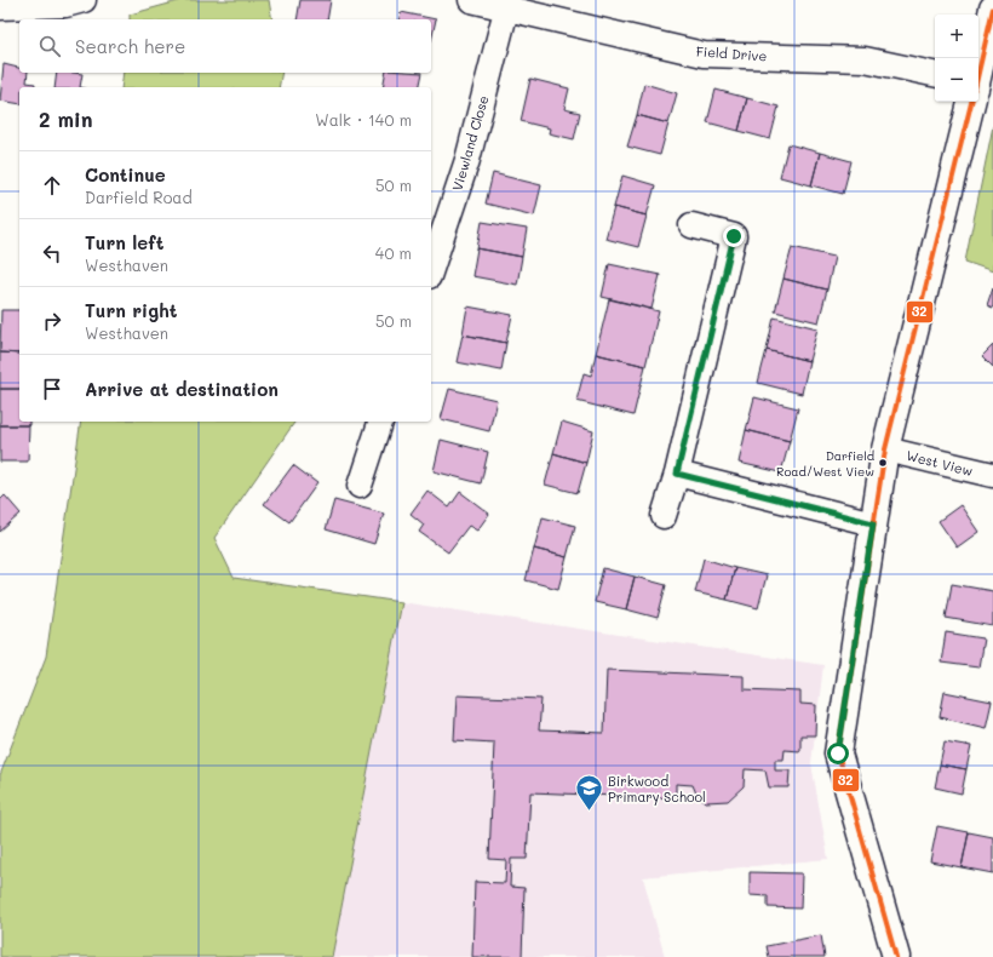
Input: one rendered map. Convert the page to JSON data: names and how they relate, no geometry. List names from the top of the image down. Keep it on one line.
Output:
{"streets":{"street":["Field Drive","Viewland Close","West View"]},"crossings":[["Field Drive","Viewland Close"]],"places":{"other":["Darfield Road/West View"],"school or university":["Birkwood Primary School"]},"lines":["transit line 32"],"page":{"map_buttons":["+","−"],"search":"Search here","heading":["2 min","Walk · 140 m"],"list":[["Continue","Darfield Road","50 m"],["Turn left","Westhaven","40 m"],["Turn right","Westhaven","50 m"],"Arrive at destination"]}}
